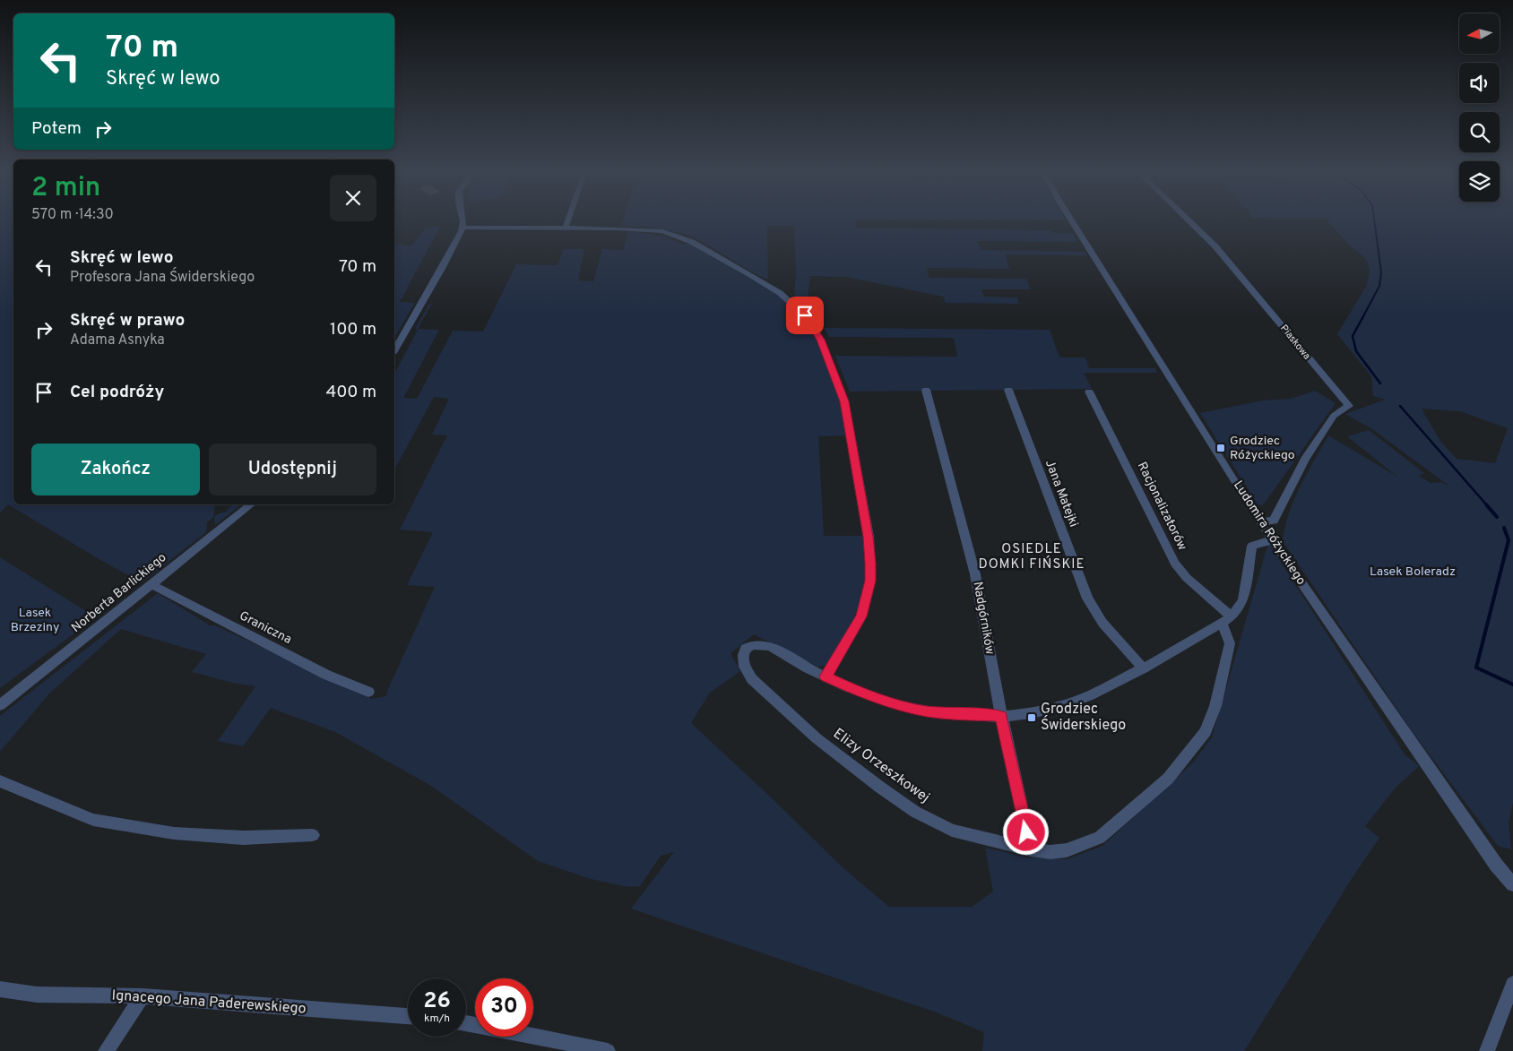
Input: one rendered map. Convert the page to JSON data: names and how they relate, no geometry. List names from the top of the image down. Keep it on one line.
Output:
{"streets":{"street":["Piaskowa","Jana Matejki","Racjonalizatorów","Ludomira Różyckiego","Norberta Barlickiego","Nadgórników","Graniczna","Elizy Orzeszkowej","Ignacego Jana Paderewskiego"]},"crossings":[["Piaskowa","Ludomira Różyckiego"],["Norberta Barlickiego","Graniczna"],["Nadgórników","Elizy Orzeszkowej"]],"districts":["OSIEDLE DOMKI FIŃSKIE"],"parks":["Lasek Boleradz","Lasek Brzeziny"],"places":{"transit":["Grodziec Różyckiego","Grodziec Świderskiego"]},"north":"left","page":{"turn":["70 m","Skręć w lewo"],"then":"Potem","heading":["2 min","570 m · 14:30"],"list":[{"name":"Skręć w lewo","note":"Profesora Jana Świderskiego","value":"70 m"},{"name":"Skręć w prawo","note":"Adama Asnyka","value":"100 m"},{"name":"Cel podróży","value":"400 m"}],"buttons":["Zakończ","Udostępnij"],"speed":"26 km/h","limit":"30"}}
